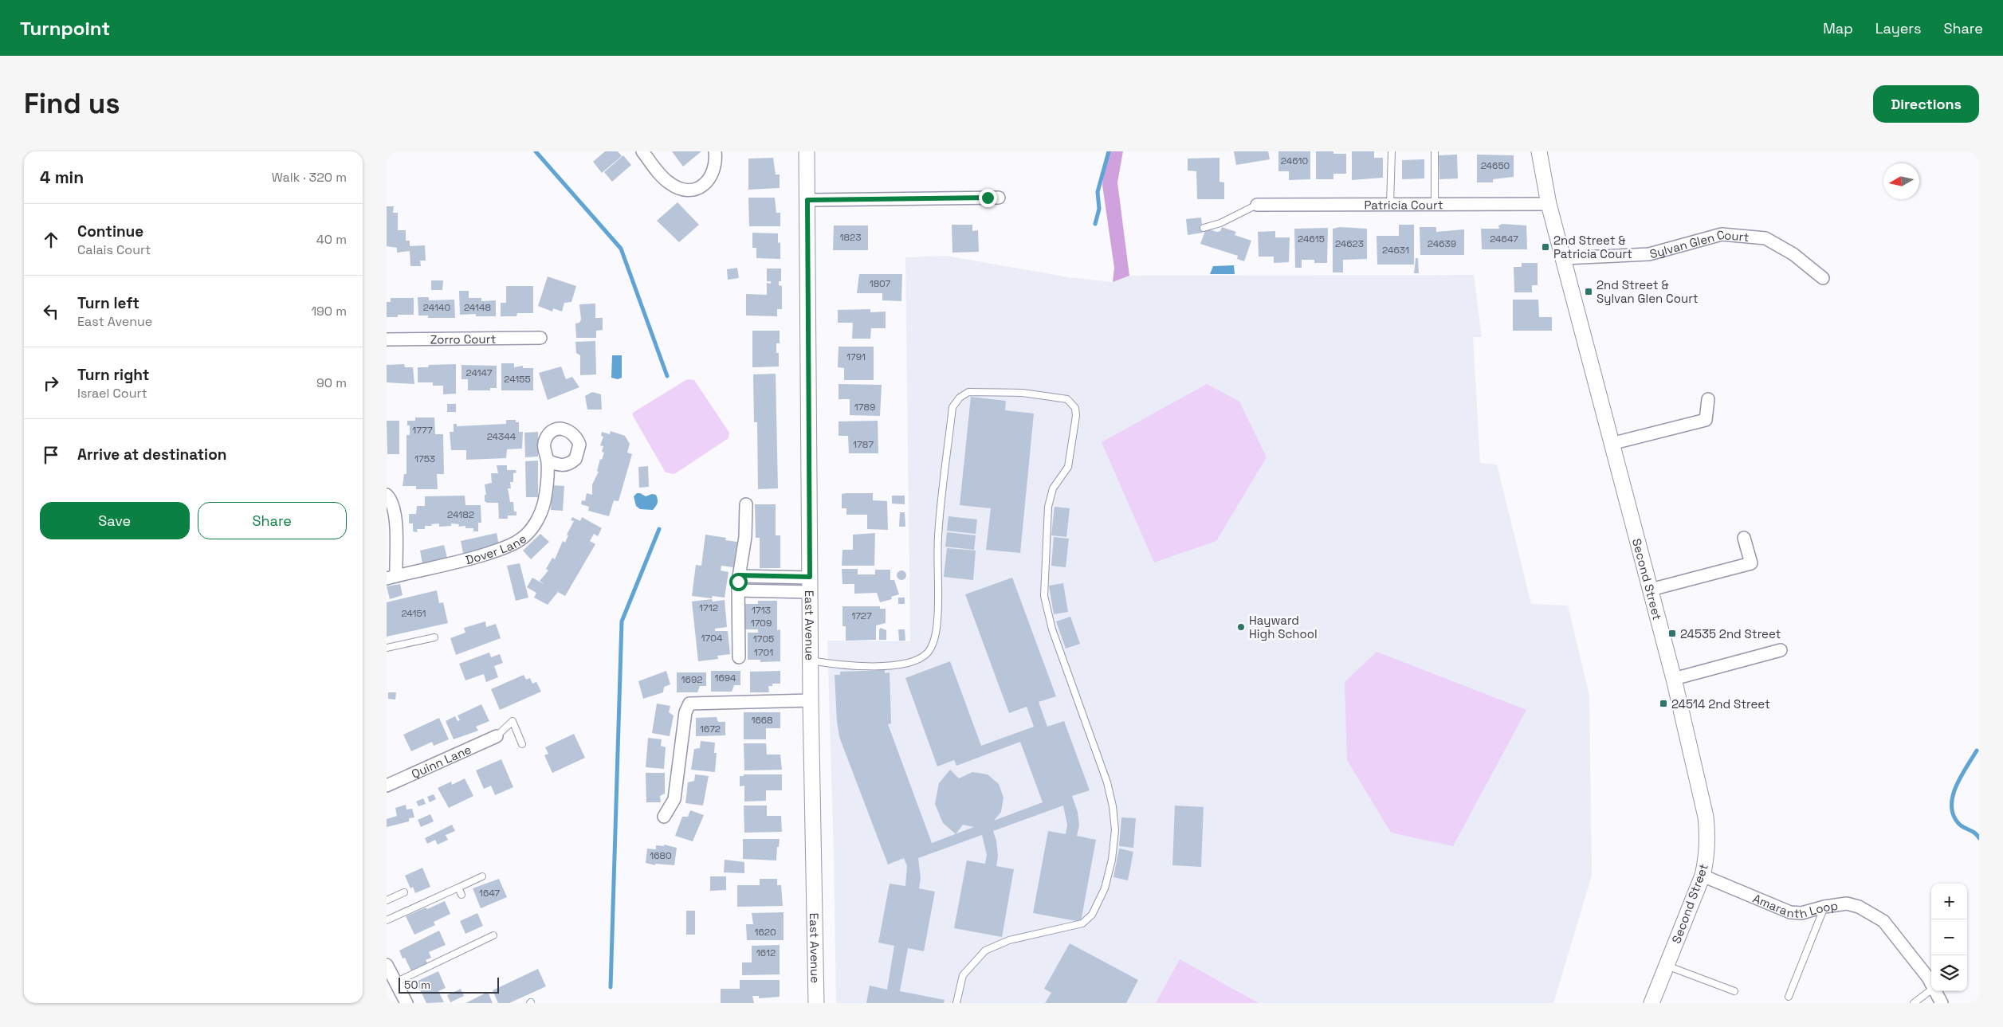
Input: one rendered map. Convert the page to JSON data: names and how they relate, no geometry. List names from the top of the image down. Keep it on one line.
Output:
{"streets":{"street":["Patricia Court","Sylvan Glen Court","Zorro Court","Dover Lane","Second Street","East Avenue","Quinn Lane","Amaranth Loop"]},"crossings":[["Patricia Court","Second Street"],["Sylvan Glen Court","Second Street"],["Second Street","Amaranth Loop"]],"places":{"transit":["2nd Street & Patricia Court","2nd Street & Sylvan Glen Court","24535 2nd Street","24514 2nd Street"],"other":["Hayward High School"]},"house_numbers":["24610","24650","1823","24615","24647","24623","24639","24631","1807","24140","24148","1791","24147","24155","1789","1777","24344","1787","1753","24182","1712","1713","24151","1727","1709","1704","1705","1701","1694","1692","1668","1672","1680","1647","1620","1612"],"scale_bar":"50 m","north":"left","page":{"header":"Turnpoint","nav":["Map","Layers","Share"],"buttons":["Directions",["Save","Share"]],"title":"Find us","heading":["4 min","Walk · 320 m"],"list":[["Continue","Calais Court","40 m"],["Turn left","East Avenue","190 m"],["Turn right","Israel Court","90 m"],"Arrive at destination"],"map_buttons":["+","−"],"scale":"50 m"}}
